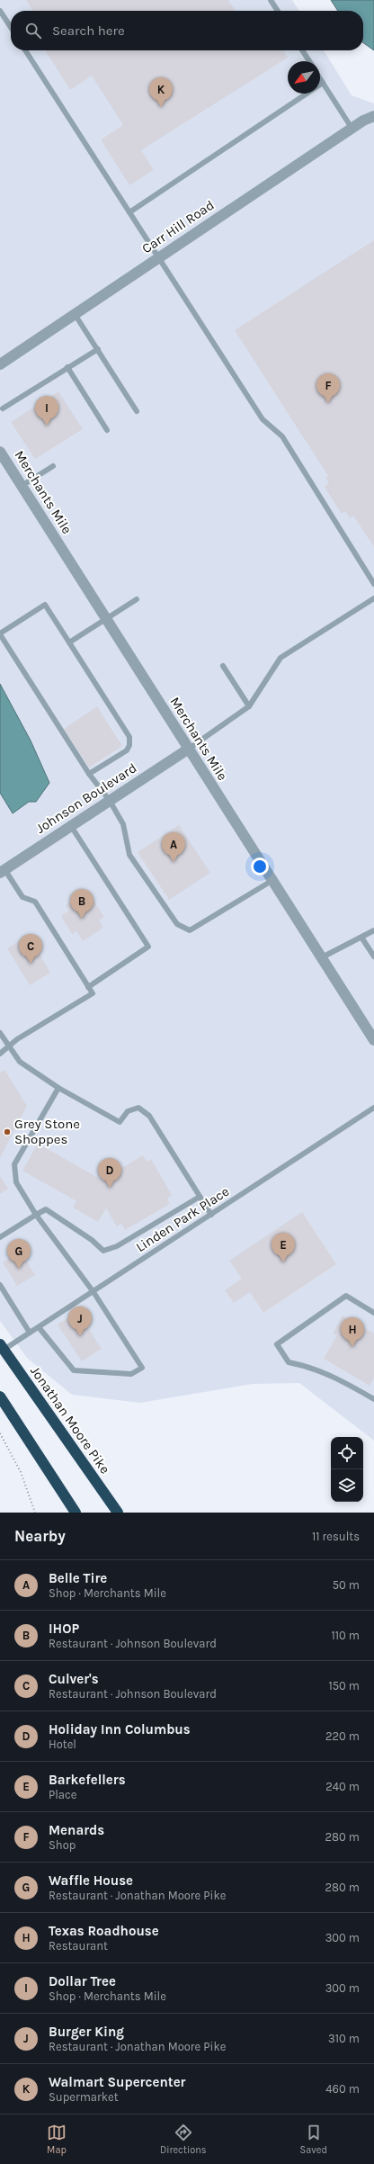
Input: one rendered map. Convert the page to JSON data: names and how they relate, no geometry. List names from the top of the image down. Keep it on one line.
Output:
{"streets":{"highway":["Jonathan Moore Pike"],"street":["Carr Hill Road","Merchants Mile","Johnson Boulevard"],"lane":["Linden Park Place"]},"crossings":[["Merchants Mile","Johnson Boulevard"],["Linden Park Place","Jonathan Moore Pike"]],"places":["Grey Stone Shoppes"],"north":"bottom left","page":{"search":"Search here","pins":["K","F","I","A","B","C","D","E","G","J","H"],"heading":["Nearby","11 results"],"list":[{"mark":"A","name":"Belle Tire","note":"Shop · Merchants Mile","value":"50 m"},{"mark":"B","name":"IHOP","note":"Restaurant · Johnson Boulevard","value":"110 m"},{"mark":"C","name":"Culver's","note":"Restaurant · Johnson Boulevard","value":"150 m"},{"mark":"D","name":"Holiday Inn Columbus","note":"Hotel","value":"220 m"},{"mark":"E","name":"Barkefellers","note":"Place","value":"240 m"},{"mark":"F","name":"Menards","note":"Shop","value":"280 m"},{"mark":"G","name":"Waffle House","note":"Restaurant · Jonathan Moore Pike","value":"280 m"},{"mark":"H","name":"Texas Roadhouse","note":"Restaurant","value":"300 m"},{"mark":"I","name":"Dollar Tree","note":"Shop · Merchants Mile","value":"300 m"},{"mark":"J","name":"Burger King","note":"Restaurant · Jonathan Moore Pike","value":"310 m"},{"mark":"K","name":"Walmart Supercenter","note":"Supermarket","value":"460 m"}],"nav":["Map","Directions","Saved"]}}
